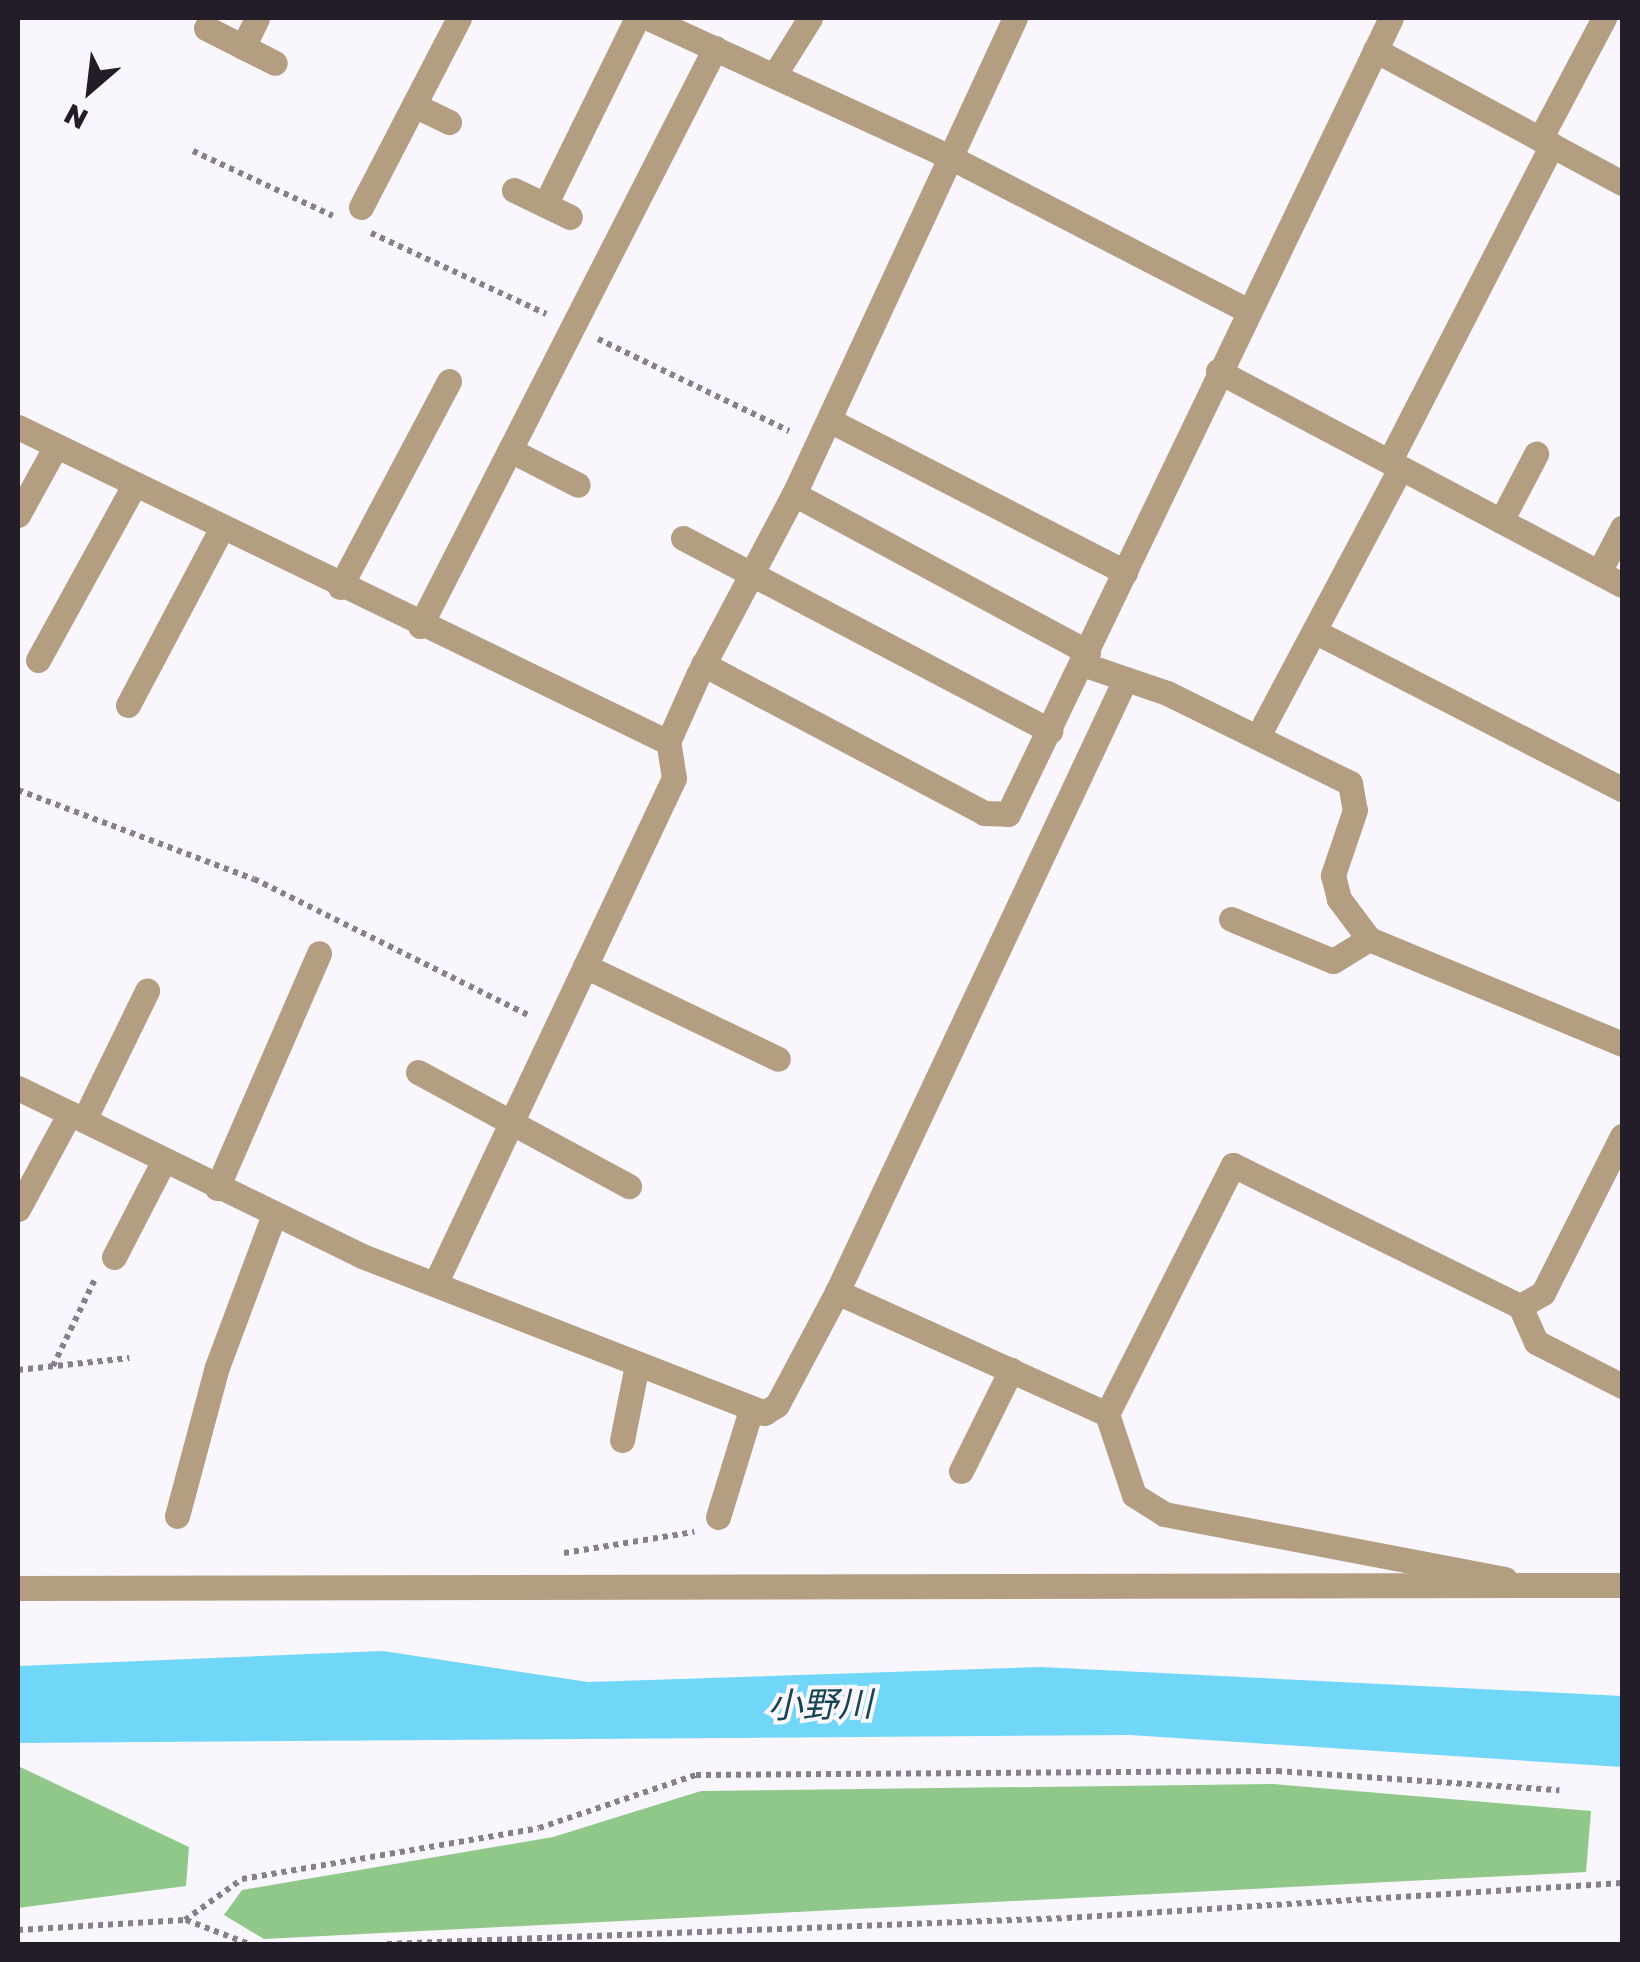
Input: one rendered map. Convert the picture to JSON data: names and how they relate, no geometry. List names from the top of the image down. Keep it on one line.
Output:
{"water":["小野川"],"north":"bottom left"}
